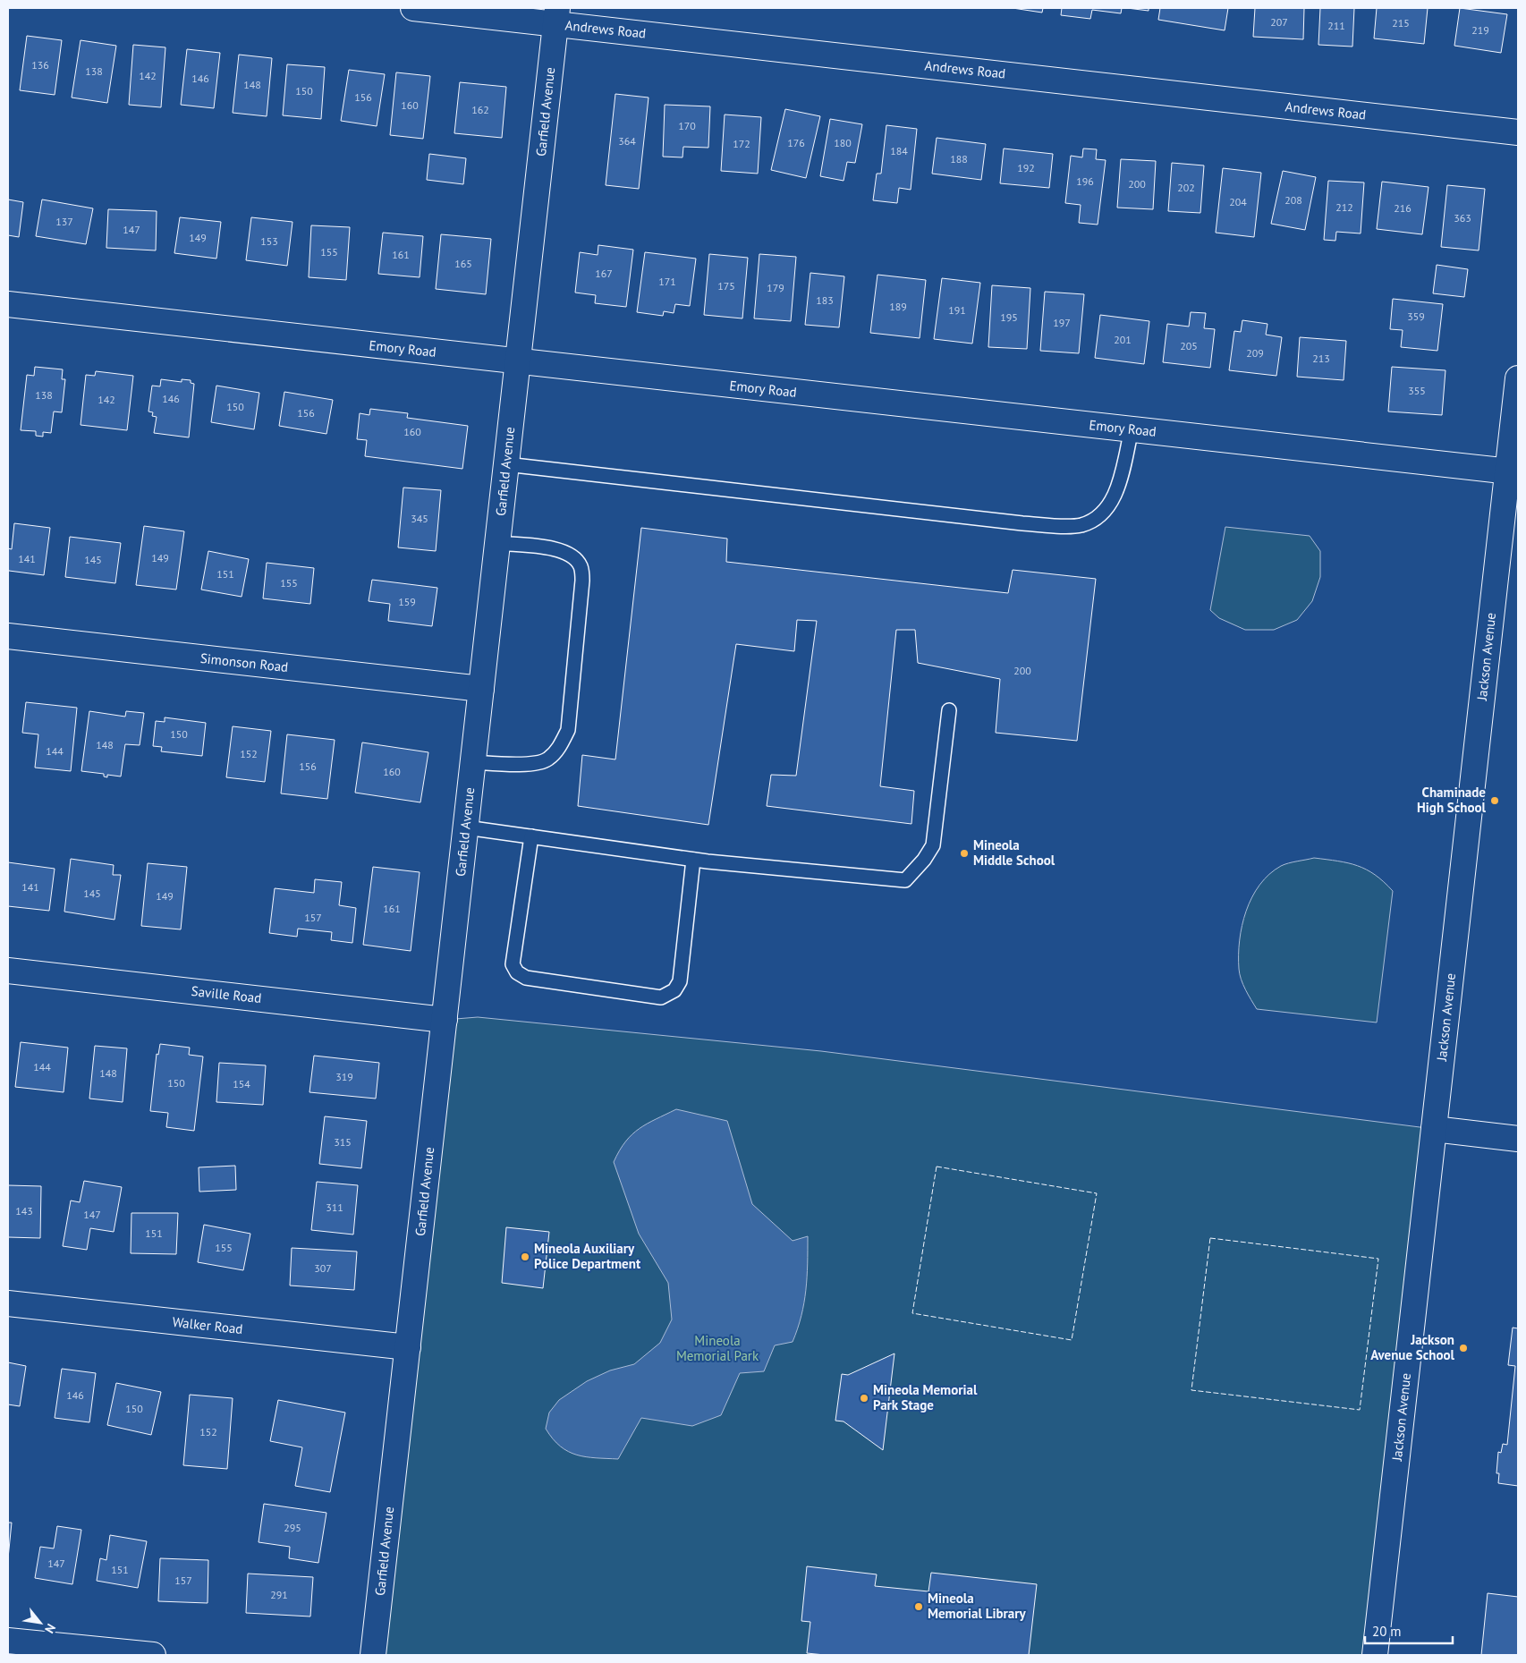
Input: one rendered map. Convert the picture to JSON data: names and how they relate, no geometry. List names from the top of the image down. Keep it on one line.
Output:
{"streets":{"street":["Andrews Road","Garfield Avenue","Emory Road","Jackson Avenue","Simonson Road","Saville Road","Walker Road"]},"crossings":[["Andrews Road","Garfield Avenue"],["Garfield Avenue","Emory Road"],["Garfield Avenue","Simonson Road"],["Garfield Avenue","Saville Road"],["Garfield Avenue","Walker Road"],["Emory Road","Jackson Avenue"]],"parks":["Mineola Memorial Park"],"places":["Chaminade High School","Mineola Middle School","Mineola Auxiliary Police Department","Jackson Avenue School","Mineola Memorial Park Stage","Mineola Memorial Library"],"house_numbers":["207","215","211","219","136","138","142","146","148","150","156","160","162","170","364","176","180","172","184","188","192","196","200","202","208","204","212","216","363","137","147","149","153","155","161","165","167","171","175","179","183","189","191","359","195","197","201","205","209","213","355","138","146","142","150","156","160","345","149","141","145","151","155","159","200","150","148","144","152","156","160","141","145","149","161","157","144","148","319","150","154","315","311","143","147","151","155","307","146","150","152","295","147","151","157","291"],"scale_bar":"20 m","north":"bottom right"}
